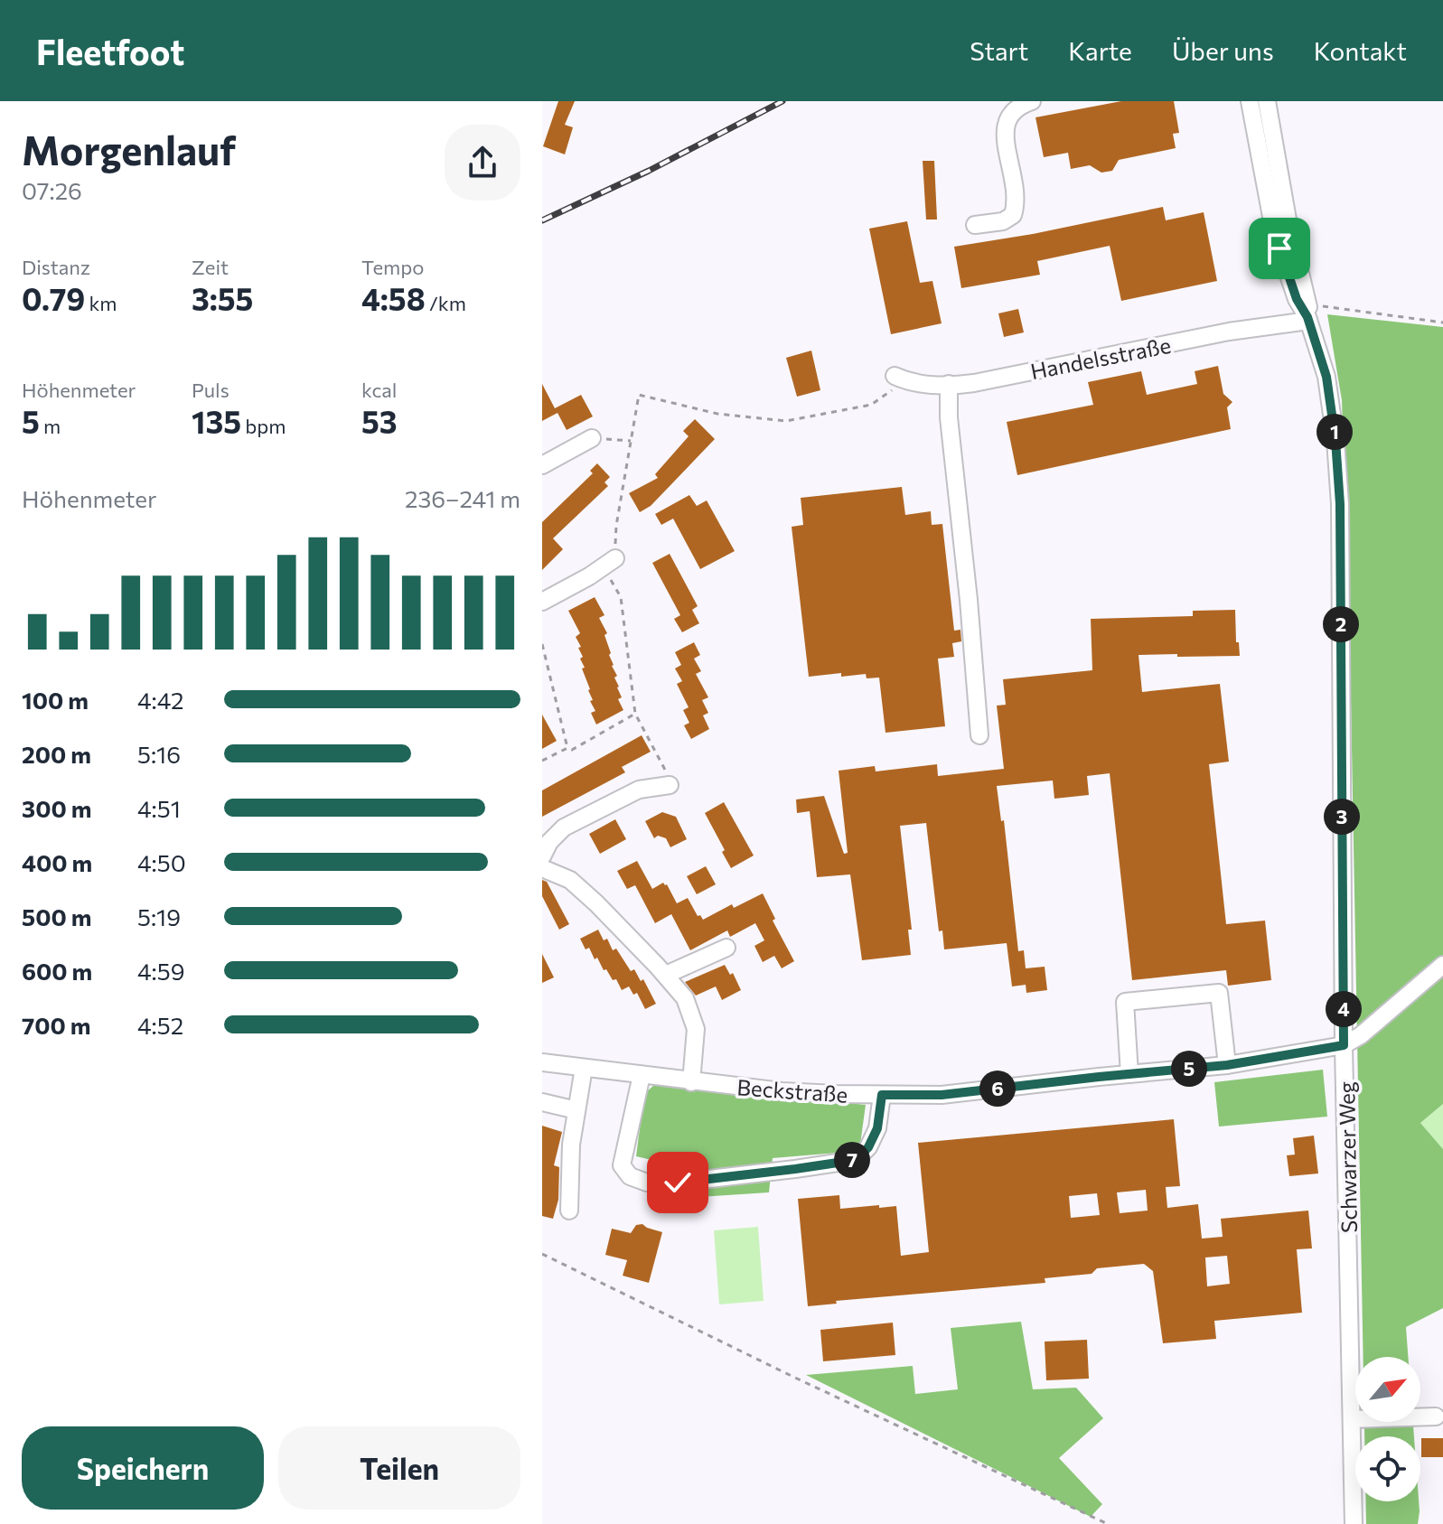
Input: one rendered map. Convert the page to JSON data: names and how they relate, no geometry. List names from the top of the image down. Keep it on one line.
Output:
{"streets":{"street":["Handelsstraße","Beckstraße","Schwarzer Weg"]},"crossings":[["Handelsstraße","Schwarzer Weg"],["Beckstraße","Schwarzer Weg"]],"north":"top right","page":{"header":"Fleetfoot","nav":["Start","Karte","Über uns","Kontakt"],"heading":["Morgenlauf","07:26"],"stats":[["Distanz","0.79 km"],["Zeit","3:55"],["Tempo","4:58 /km"],["Höhenmeter","5 m"],["Puls","135 bpm"],["kcal","53"]],"pins":["1","2","3","4","5","6","7"],"chart":["Höhenmeter","236–241 m"],"list":[{"name":"100 m","note":"4:42"},{"name":"200 m","note":"5:16"},{"name":"300 m","note":"4:51"},{"name":"400 m","note":"4:50"},{"name":"500 m","note":"5:19"},{"name":"600 m","note":"4:59"},{"name":"700 m","note":"4:52"}],"buttons":["Speichern","Teilen"]}}
